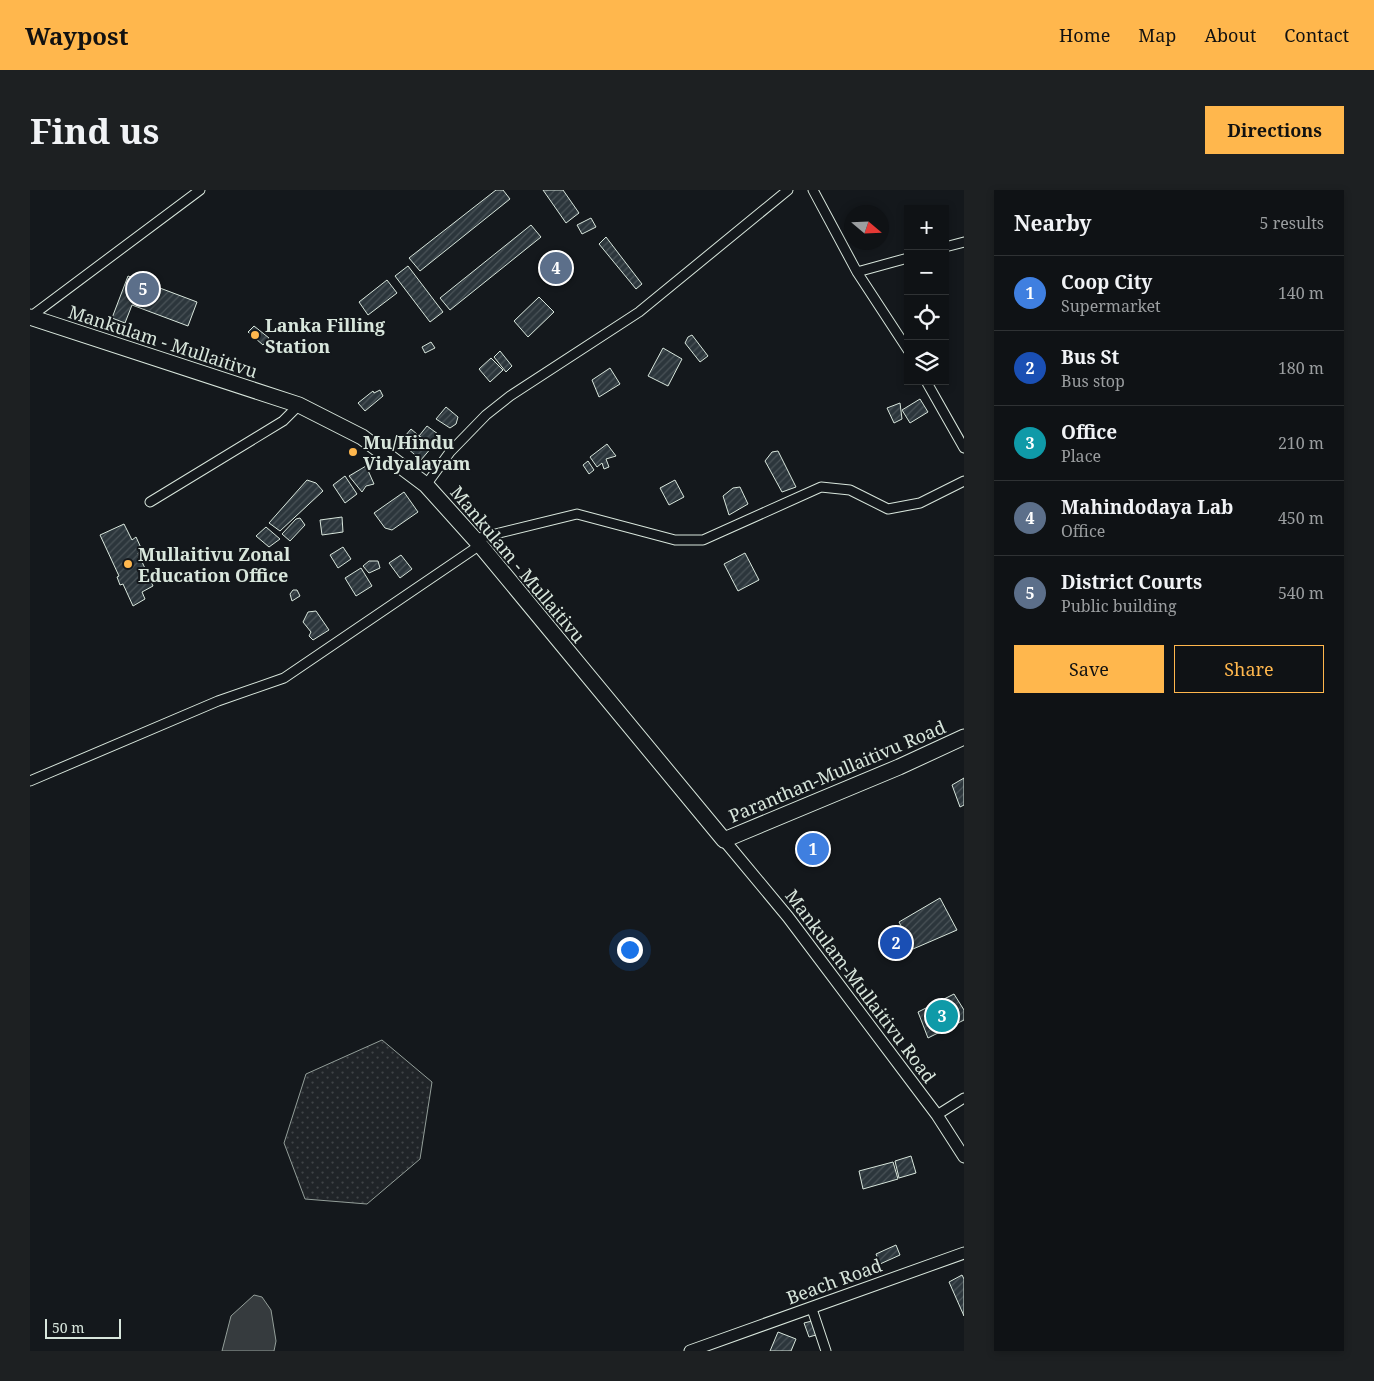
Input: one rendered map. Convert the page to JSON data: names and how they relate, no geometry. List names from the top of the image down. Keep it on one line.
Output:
{"streets":{"highway":["Mankulam - Mullaitivu","Paranthan-Mullaitivu Road"],"street":["Mankulam-Mullaitivu Road","Beach Road"]},"crossings":[["Mankulam - Mullaitivu","Paranthan-Mullaitivu Road"],["Mankulam - Mullaitivu","Mankulam-Mullaitivu Road"],["Paranthan-Mullaitivu Road","Mankulam-Mullaitivu Road"]],"places":["Lanka Filling Station","Mu/Hindu Vidyalayam","Mullaitivu Zonal Education Office"],"scale_bar":"50 m","north":"right","page":{"header":"Waypost","nav":["Home","Map","About","Contact"],"buttons":["Directions",["Save","Share"]],"title":"Find us","heading":["Nearby","5 results"],"map_buttons":["+","−"],"pins":["4","5","1","2","3"],"list":[{"mark":"1","name":"Coop City","note":"Supermarket","value":"140 m"},{"mark":"2","name":"Bus St","note":"Bus stop","value":"180 m"},{"mark":"3","name":"Office","note":"Place","value":"210 m"},{"mark":"4","name":"Mahindodaya Lab","note":"Office","value":"450 m"},{"mark":"5","name":"District Courts","note":"Public building","value":"540 m"}],"scale":"50 m"}}
